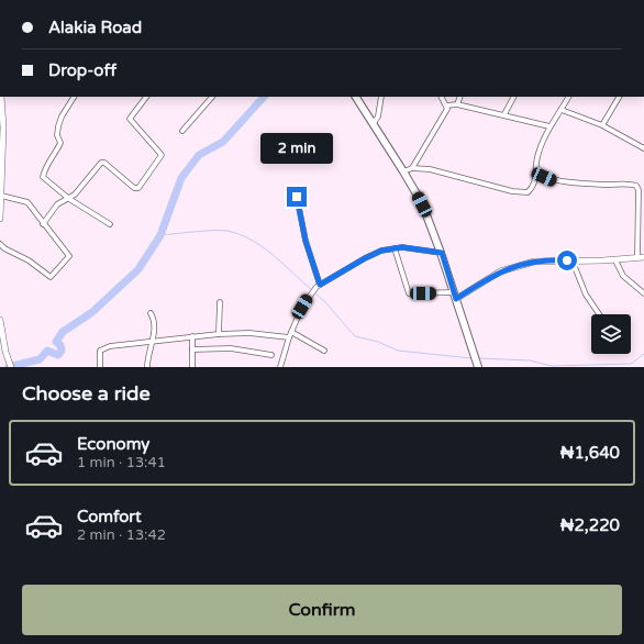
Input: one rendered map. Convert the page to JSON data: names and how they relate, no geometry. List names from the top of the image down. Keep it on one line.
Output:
{"page":{"banner":["Alakia Road","Drop-off"],"bubble":"2 min","heading":"Choose a ride","list":[{"name":"Economy","note":"1 min · 13:41","value":"₦1,640"},{"name":"Comfort","note":"2 min · 13:42","value":"₦2,220"}],"buttons":"Confirm"}}
